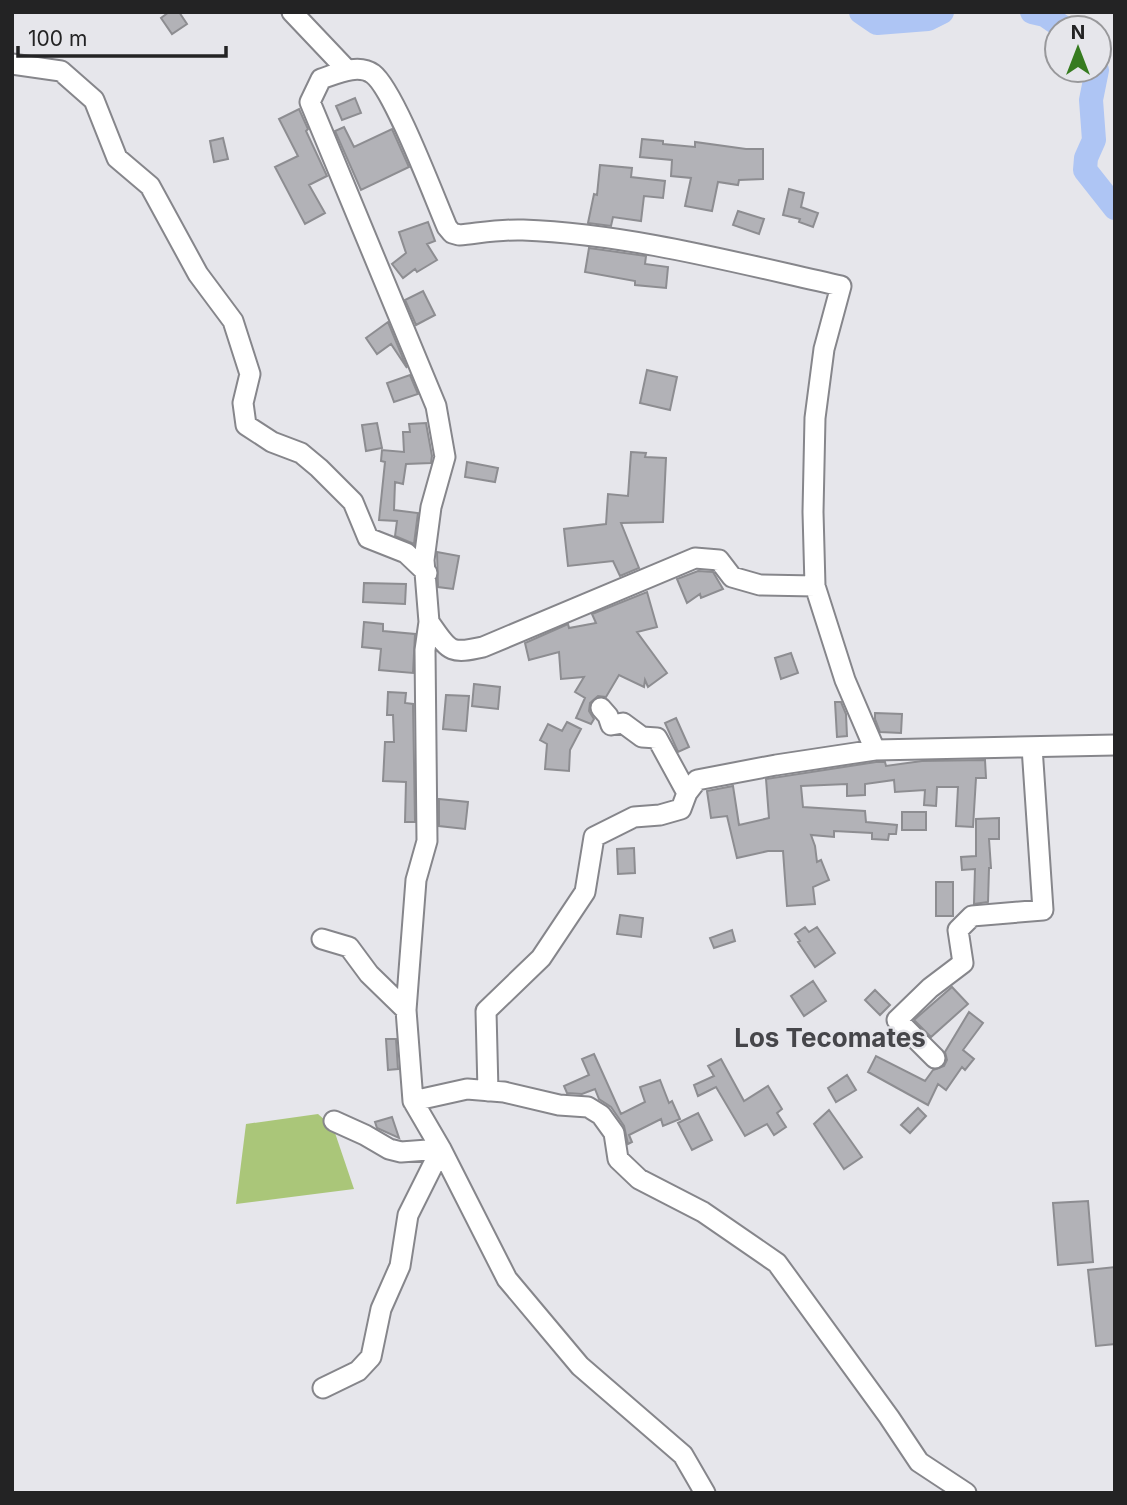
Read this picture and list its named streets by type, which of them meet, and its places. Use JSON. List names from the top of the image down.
{
  "districts": ["Los Tecomates"],
  "scale_bar": "100 m",
  "north": "top"
}
